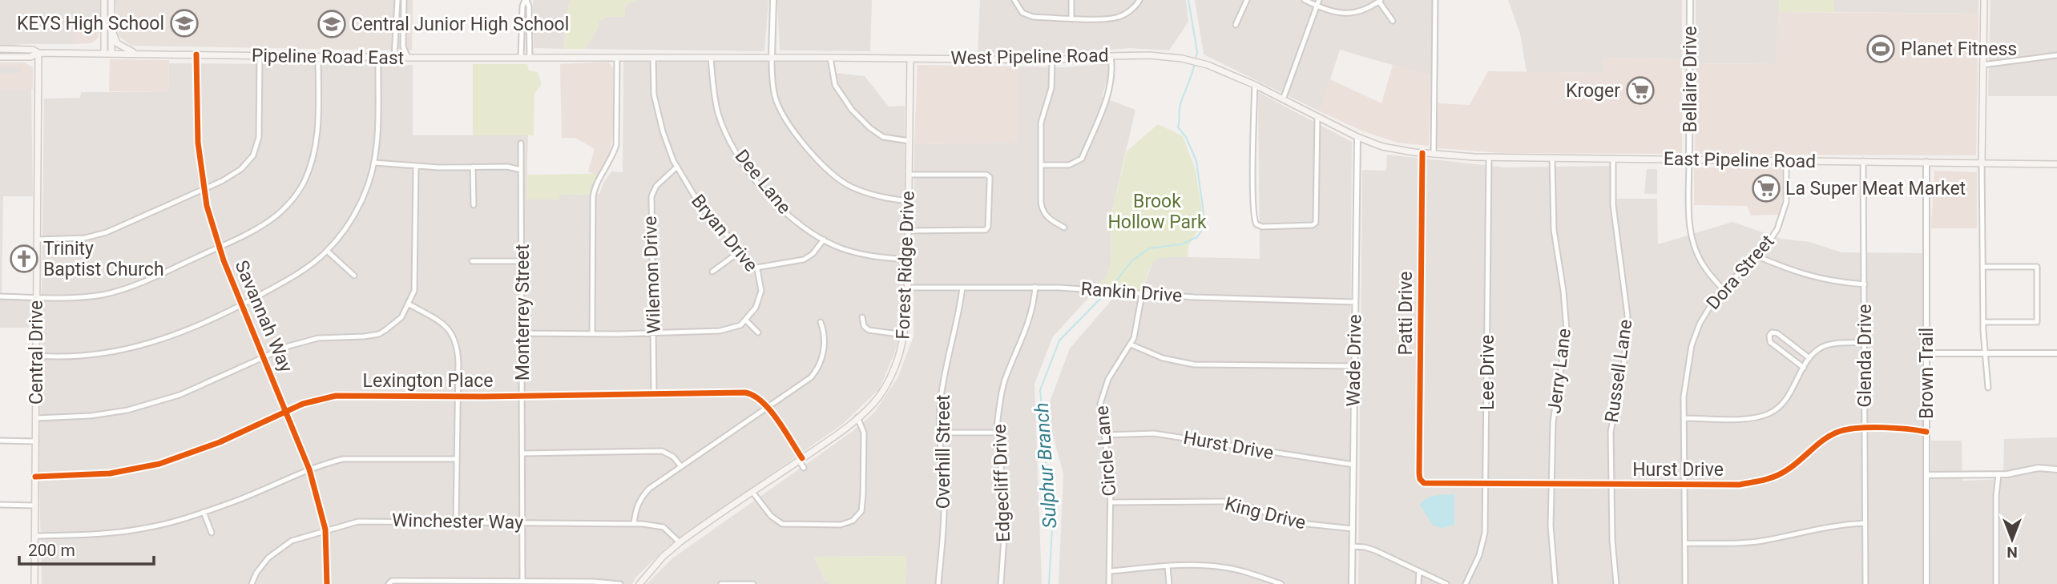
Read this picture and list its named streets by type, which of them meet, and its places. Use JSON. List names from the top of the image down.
{
  "streets": {
    "main road": [
      "Pipeline Road East",
      "West Pipeline Road",
      "East Pipeline Road",
      "Forest Ridge Drive",
      "Central Drive"
    ],
    "street": [
      "Bellaire Drive",
      "Dee Lane",
      "Bryan Drive",
      "Dora Street",
      "Wilemon Drive",
      "Rankin Drive",
      "Monterrey Street",
      "Patti Drive",
      "Savannah Way",
      "Glenda Drive",
      "Wade Drive",
      "Jerry Lane",
      "Russell Lane",
      "Lee Drive",
      "Brown Trail",
      "Lexington Place",
      "Hurst Drive",
      "Circle Lane",
      "Overhill Street",
      "Edgecliff Drive",
      "King Drive",
      "Winchester Way"
    ]
  },
  "crossings": [
    ["Pipeline Road East", "West Pipeline Road"],
    ["Pipeline Road East", "Savannah Way"],
    ["Pipeline Road East", "Central Drive"],
    ["West Pipeline Road", "East Pipeline Road"],
    ["West Pipeline Road", "Dee Lane"],
    ["West Pipeline Road", "Bryan Drive"],
    ["West Pipeline Road", "Forest Ridge Drive"],
    ["West Pipeline Road", "Patti Drive"],
    ["West Pipeline Road", "Wade Drive"],
    ["Bellaire Drive", "East Pipeline Road"],
    ["East Pipeline Road", "Dora Street"],
    ["East Pipeline Road", "Patti Drive"],
    ["East Pipeline Road", "Glenda Drive"],
    ["East Pipeline Road", "Jerry Lane"],
    ["East Pipeline Road", "Russell Lane"],
    ["East Pipeline Road", "Lee Drive"],
    ["East Pipeline Road", "Brown Trail"],
    ["Dee Lane", "Forest Ridge Drive"],
    ["Bryan Drive", "Wilemon Drive"],
    ["Forest Ridge Drive", "Rankin Drive"],
    ["Forest Ridge Drive", "Lexington Place"],
    ["Forest Ridge Drive", "Winchester Way"],
    ["Dora Street", "Hurst Drive"],
    ["Wilemon Drive", "Lexington Place"],
    ["Rankin Drive", "Wade Drive"],
    ["Rankin Drive", "Circle Lane"],
    ["Rankin Drive", "Overhill Street"],
    ["Rankin Drive", "Edgecliff Drive"],
    ["Monterrey Street", "Lexington Place"],
    ["Monterrey Street", "Winchester Way"],
    ["Patti Drive", "Hurst Drive"],
    ["Savannah Way", "Lexington Place"],
    ["Savannah Way", "Winchester Way"],
    ["Central Drive", "Lexington Place"],
    ["Glenda Drive", "Hurst Drive"],
    ["Wade Drive", "Hurst Drive"],
    ["Wade Drive", "King Drive"],
    ["Jerry Lane", "Hurst Drive"],
    ["Russell Lane", "Hurst Drive"],
    ["Lee Drive", "Hurst Drive"],
    ["Brown Trail", "Hurst Drive"],
    ["Hurst Drive", "Circle Lane"],
    ["Circle Lane", "King Drive"]
  ],
  "water": ["Sulphur Branch"],
  "parks": ["Brook Hollow Park"],
  "places": {
    "school or university": ["KEYS High School", "Central Junior High School"],
    "sports": ["Planet Fitness"],
    "supermarket": ["Kroger", "La Super Meat Market"],
    "church": ["Trinity Baptist Church"]
  },
  "scale_bar": "200 m",
  "north": "bottom"
}
